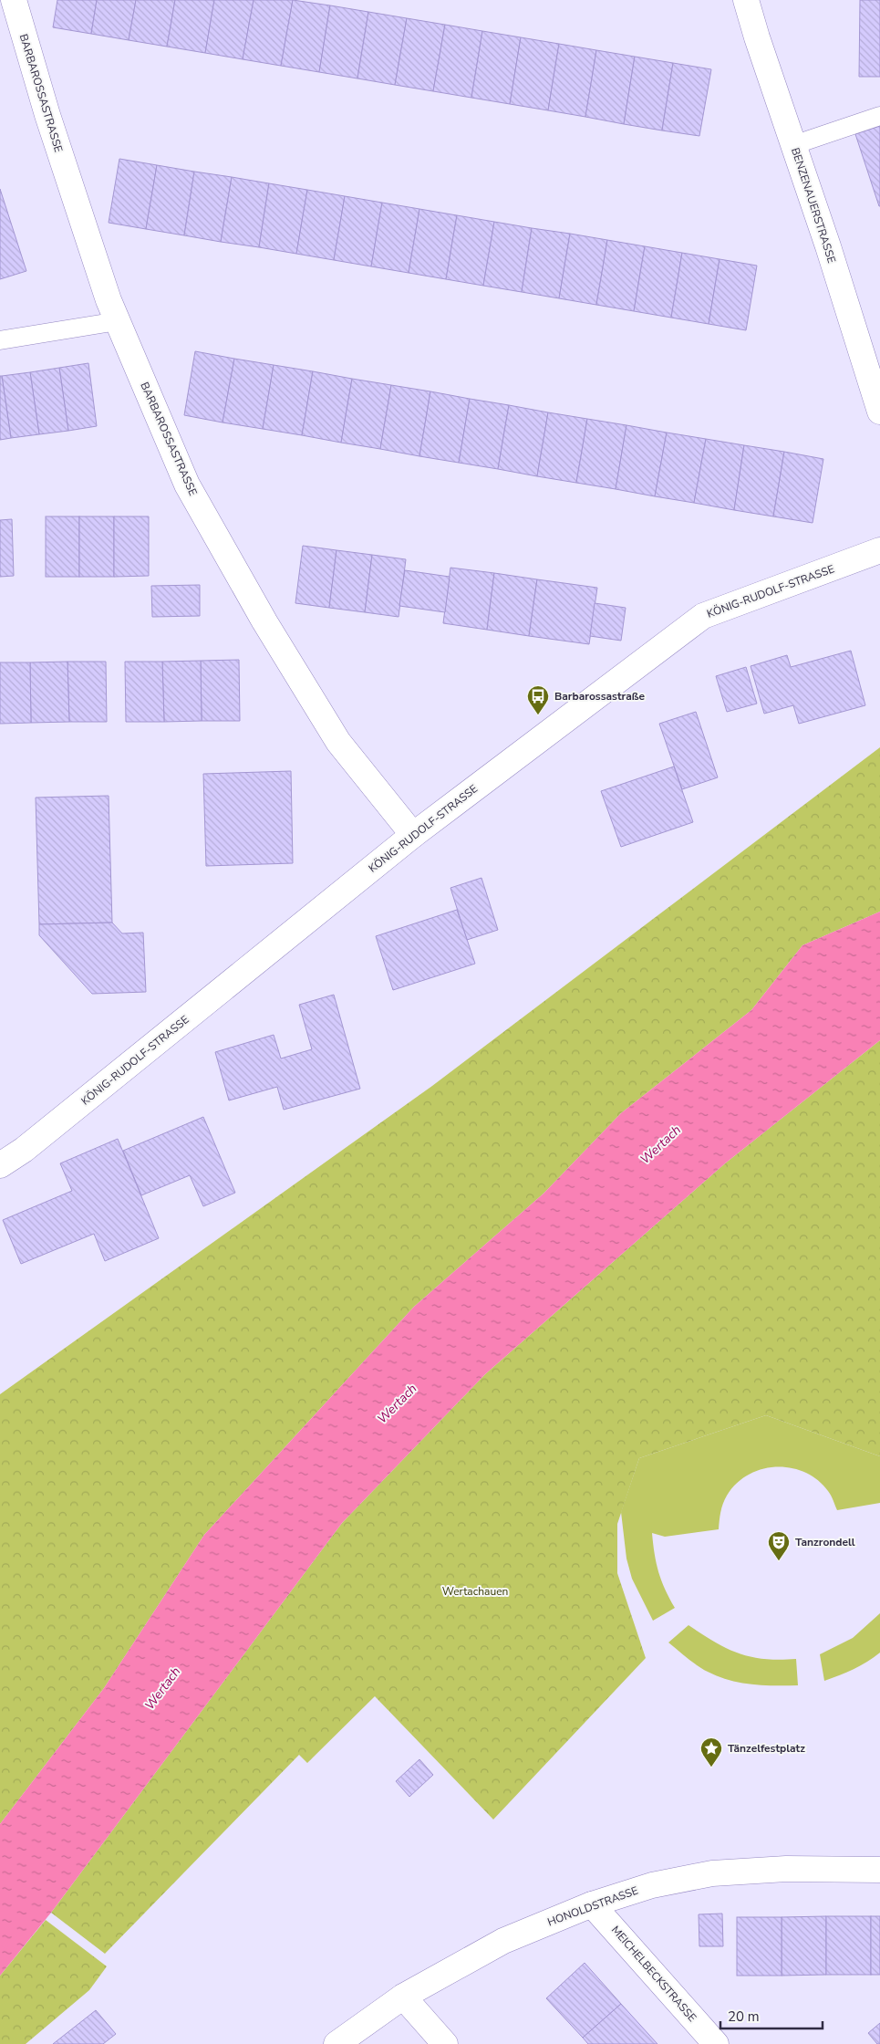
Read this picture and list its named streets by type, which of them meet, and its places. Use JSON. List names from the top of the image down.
{
  "streets": {
    "street": [
      "BARBAROSSASTRASSE",
      "BENZENAUERSTRASSE",
      "KÖNIG-RUDOLF-STRASSE",
      "HONOLDSTRASSE",
      "MEICHELBECKSTRASSE"
    ]
  },
  "crossings": [
    ["BARBAROSSASTRASSE", "KÖNIG-RUDOLF-STRASSE"],
    ["HONOLDSTRASSE", "MEICHELBECKSTRASSE"]
  ],
  "water": ["Wertach"],
  "parks": ["Wertachauen"],
  "places": {
    "bus stop": ["Barbarossastraße"],
    "theatre": ["Tanzrondell"],
    "place": ["Tänzelfestplatz"]
  },
  "scale_bar": "20 m"
}
